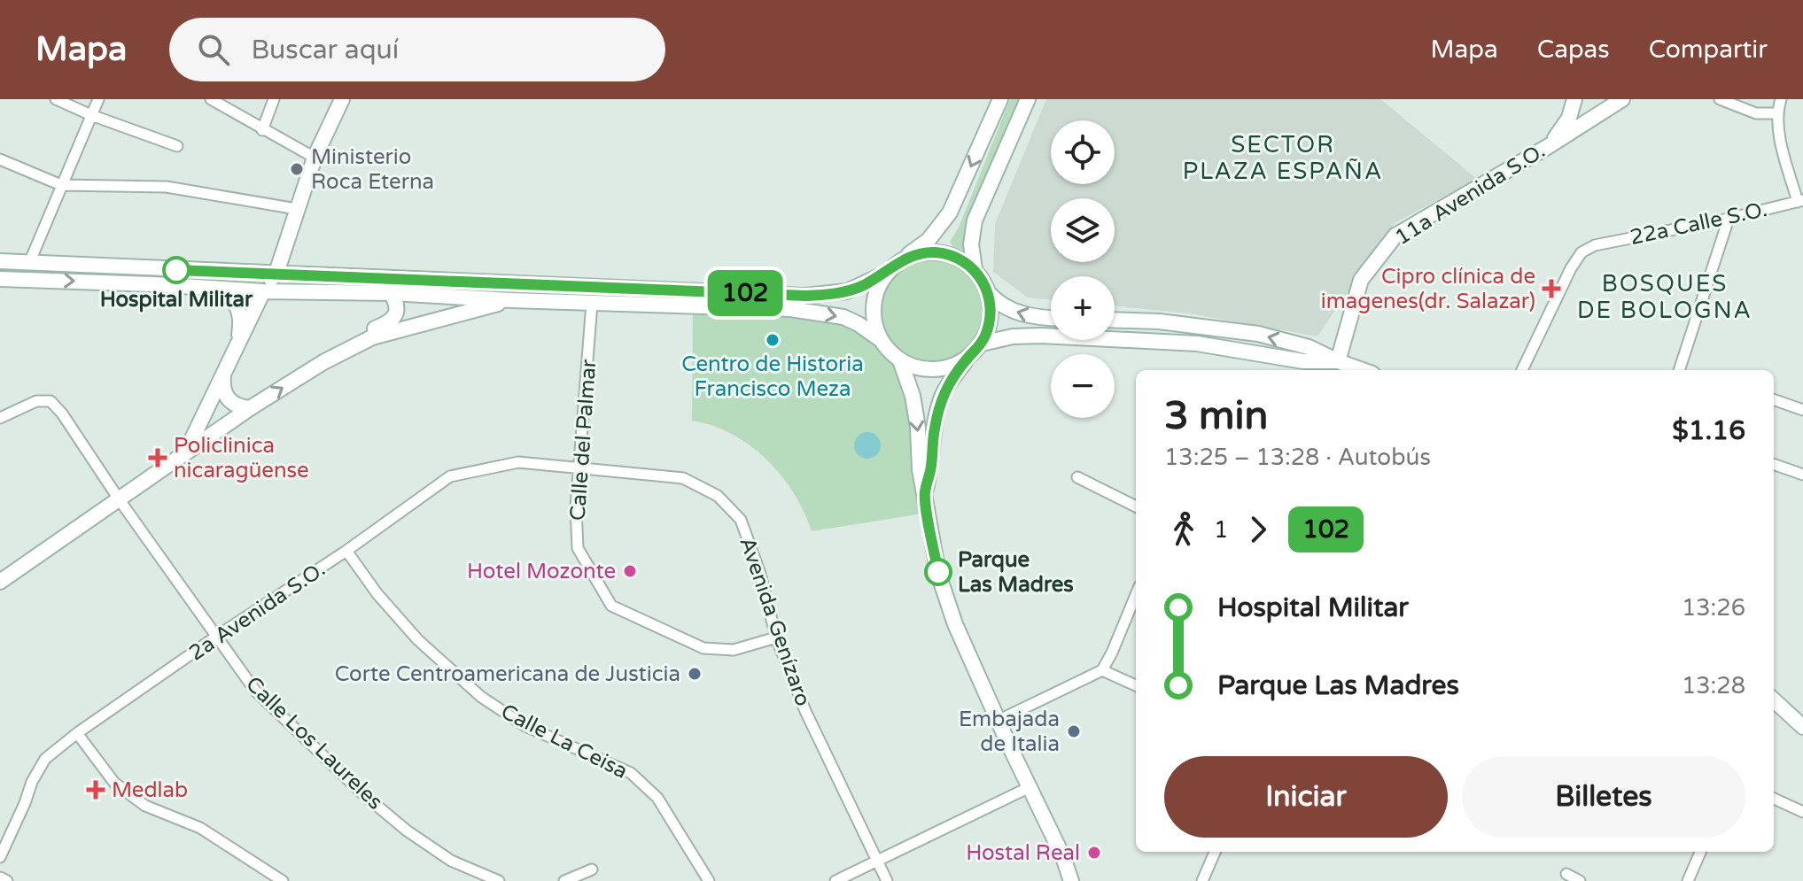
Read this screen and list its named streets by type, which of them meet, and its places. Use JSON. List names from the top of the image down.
{
  "streets": {
    "main road": ["11a Avenida S.O."],
    "street": [
      "22a Calle S.O.",
      "Calle del Palmar",
      "2a Avenida S.O.",
      "Avenida Genízaro",
      "Calle La Ceisa",
      "Calle Los Laureles"
    ]
  },
  "crossings": [
    ["Calle del Palmar", "2a Avenida S.O."],
    ["Calle del Palmar", "Avenida Genízaro"],
    ["2a Avenida S.O.", "Avenida Genízaro"],
    ["2a Avenida S.O.", "Calle La Ceisa"],
    ["2a Avenida S.O.", "Calle Los Laureles"]
  ],
  "districts": ["SECTOR PLAZA ESPAÑA", "BOSQUES DE BOLOGNA"],
  "places": {
    "other": [
      "Ministerio Roca Eterna",
      "Hospital Militar",
      "Centro de Historia Francisco Meza",
      "Hotel Mozonte",
      "Parque Las Madres",
      "Corte Centroamericana de Justicia",
      "Embajada de Italia",
      "Hostal Real"
    ],
    "health": ["Cipro clínica de imagenes(dr. Salazar)", "Policlinica nicaragüense", "Medlab"]
  },
  "lines": ["bus line 102"],
  "page": {
    "header": "Mapa",
    "search": "Buscar aquí",
    "nav": ["Mapa", "Capas", "Compartir"],
    "on_map": "102",
    "map_buttons": ["+", "−"],
    "heading": ["3 min", "13:25 – 13:28 · Autobús", "$1.16"],
    "legs": ["1", "102"],
    "list": [
      {
        "name": "Hospital Militar",
        "value": "13:26"
      },
      {
        "name": "Parque Las Madres",
        "value": "13:28"
      }
    ],
    "buttons": ["Iniciar", "Billetes"]
  }
}
